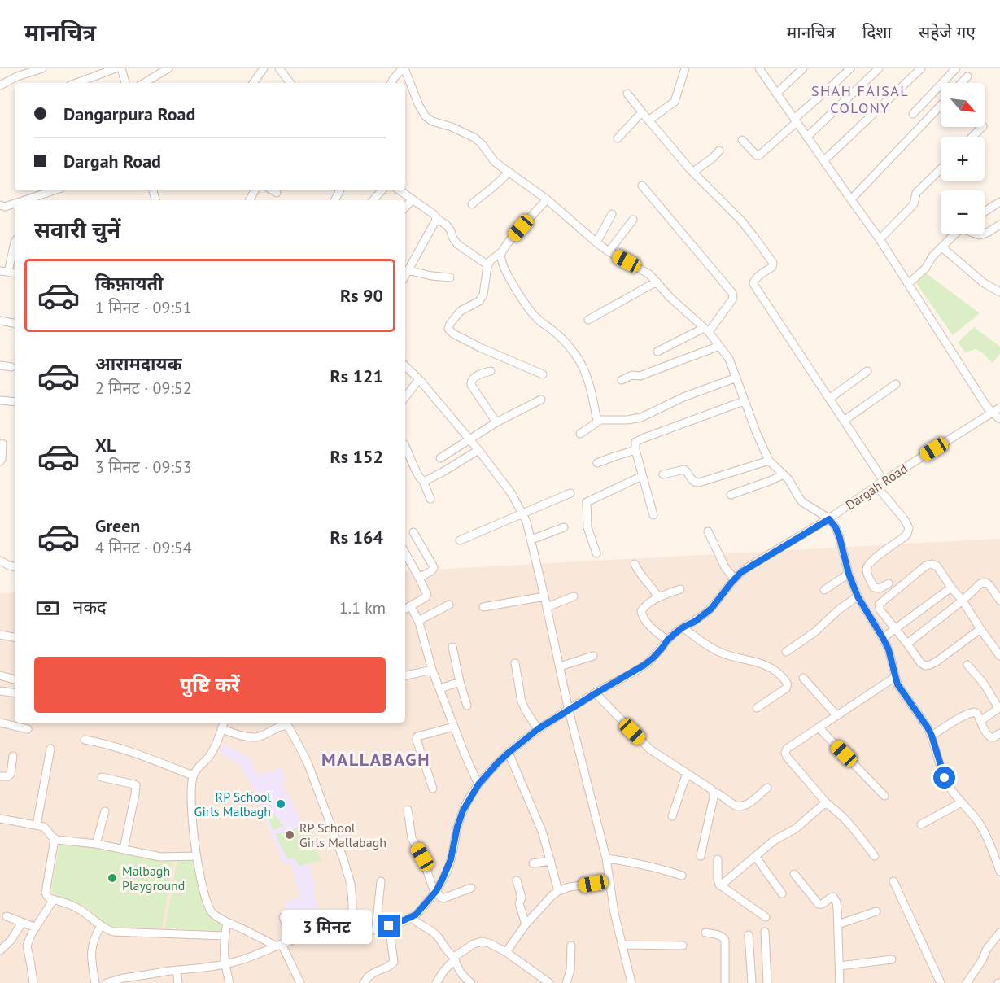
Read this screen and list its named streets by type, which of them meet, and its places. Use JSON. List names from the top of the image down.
{
  "streets": {
    "street": ["Dargah Road"]
  },
  "districts": ["SHAH FAISAL COLONY", "MALLABAGH"],
  "places": ["RP School Girls Malbagh", "RP School Girls Mallabagh", "Malbagh Playground"],
  "north": "bottom right",
  "page": {
    "header": "मानचित्र",
    "nav": ["मानचित्र", "दिशा", "सहेजे गए"],
    "map_buttons": ["+", "−"],
    "banner": ["Dangarpura Road", "Dargah Road"],
    "heading": "सवारी चुनें",
    "list": [
      {
        "name": "किफ़ायती",
        "note": "1 मिनट · 09:51",
        "value": "Rs 90"
      },
      {
        "name": "आरामदायक",
        "note": "2 मिनट · 09:52",
        "value": "Rs 121"
      },
      {
        "name": "XL",
        "note": "3 मिनट · 09:53",
        "value": "Rs 152"
      },
      {
        "name": "Green",
        "note": "4 मिनट · 09:54",
        "value": "Rs 164"
      }
    ],
    "pay": ["नकद", "1.1 km"],
    "buttons": "पुष्टि करें",
    "bubble": "3 मिनट"
  }
}
